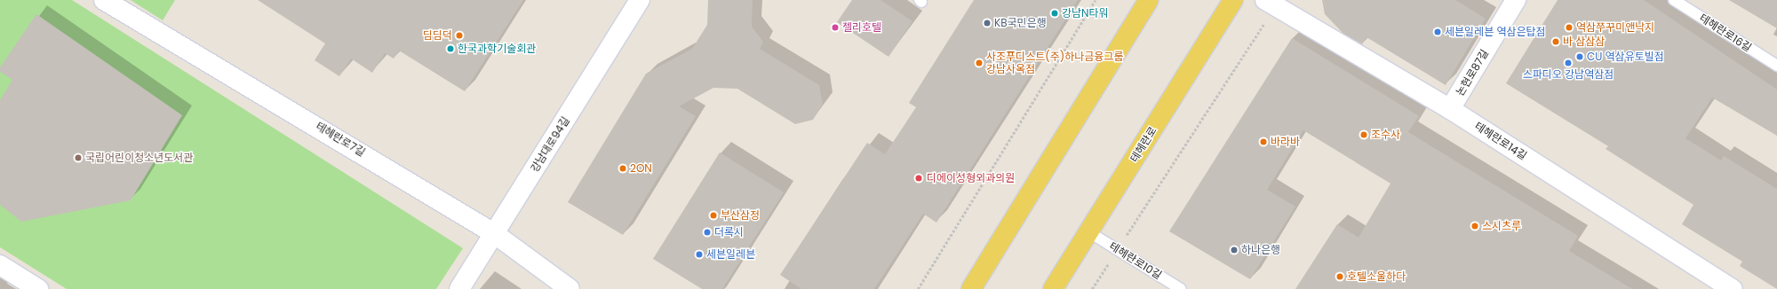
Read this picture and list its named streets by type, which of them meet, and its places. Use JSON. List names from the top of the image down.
{
  "streets": {
    "main road": ["테헤란로"],
    "street": [
      "논현로87길",
      "테헤란로7길",
      "테헤란로14길",
      "강남대로94길"
    ],
    "lane": ["테헤란로16길", "테헤란로10길"]
  },
  "crossings": [
    ["논현로87길", "테헤란로14길"],
    ["테헤란로7길", "강남대로94길"],
    ["테헤란로", "테헤란로10길"]
  ],
  "places": [
    "강남N타워",
    "KB국민은행",
    "젤리호텔",
    "역삼쭈꾸미앤낙지",
    "세븐일레븐 역삼은탑점",
    "딤딤덕",
    "바 삼삼삼",
    "한국과학기술회관",
    "CU 역삼유토빌점",
    "사조푸디스트(주)하나금융그룹 강남사옥점",
    "스파디오 강남역삼점",
    "조수사",
    "바라바",
    "국립어린이청소년도서관",
    "2ON",
    "디에이성형외과의원",
    "부산삼정",
    "스시츠루",
    "더록시",
    "하나은행",
    "세븐일레븐",
    "호텔소울하다"
  ]
}
